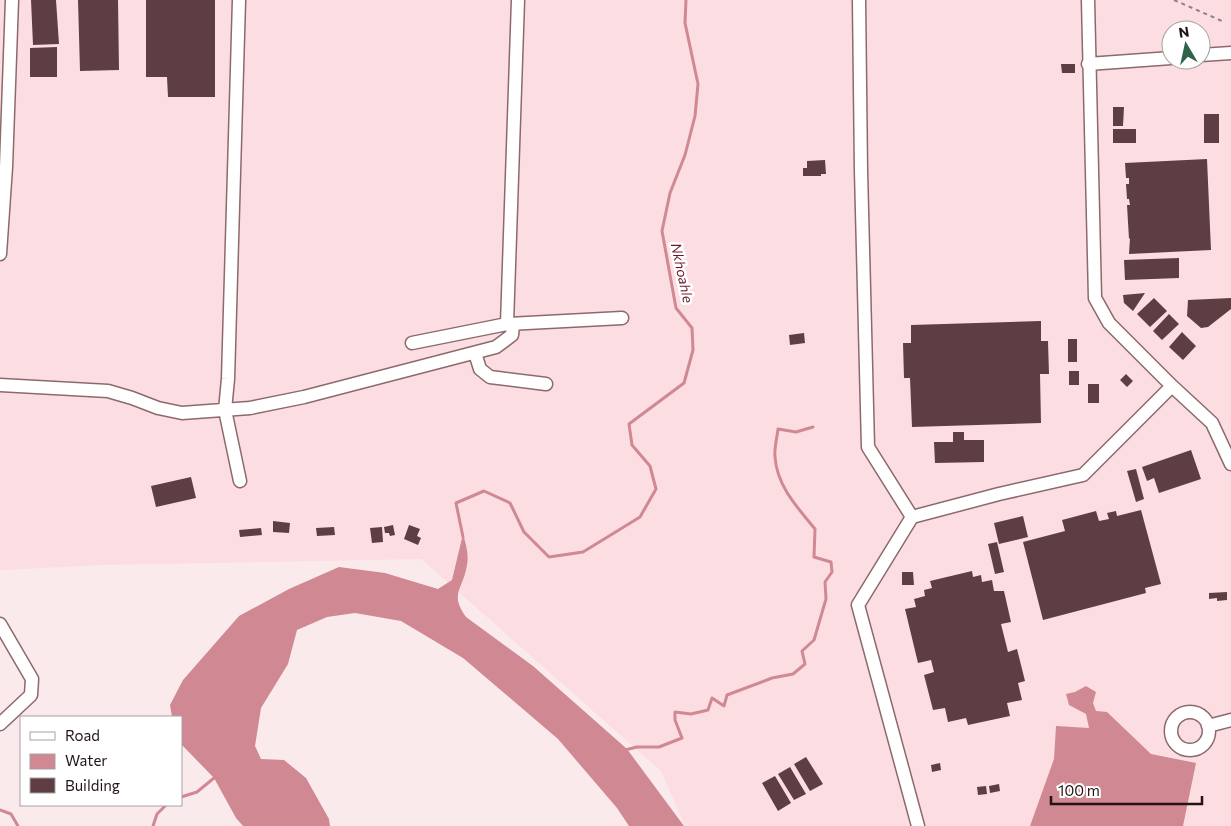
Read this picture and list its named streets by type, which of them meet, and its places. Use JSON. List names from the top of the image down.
{
  "water": ["Nkhoahle"],
  "legend": ["Road", "Water", "Building"],
  "scale_bar": "100 m",
  "north": "top"
}
